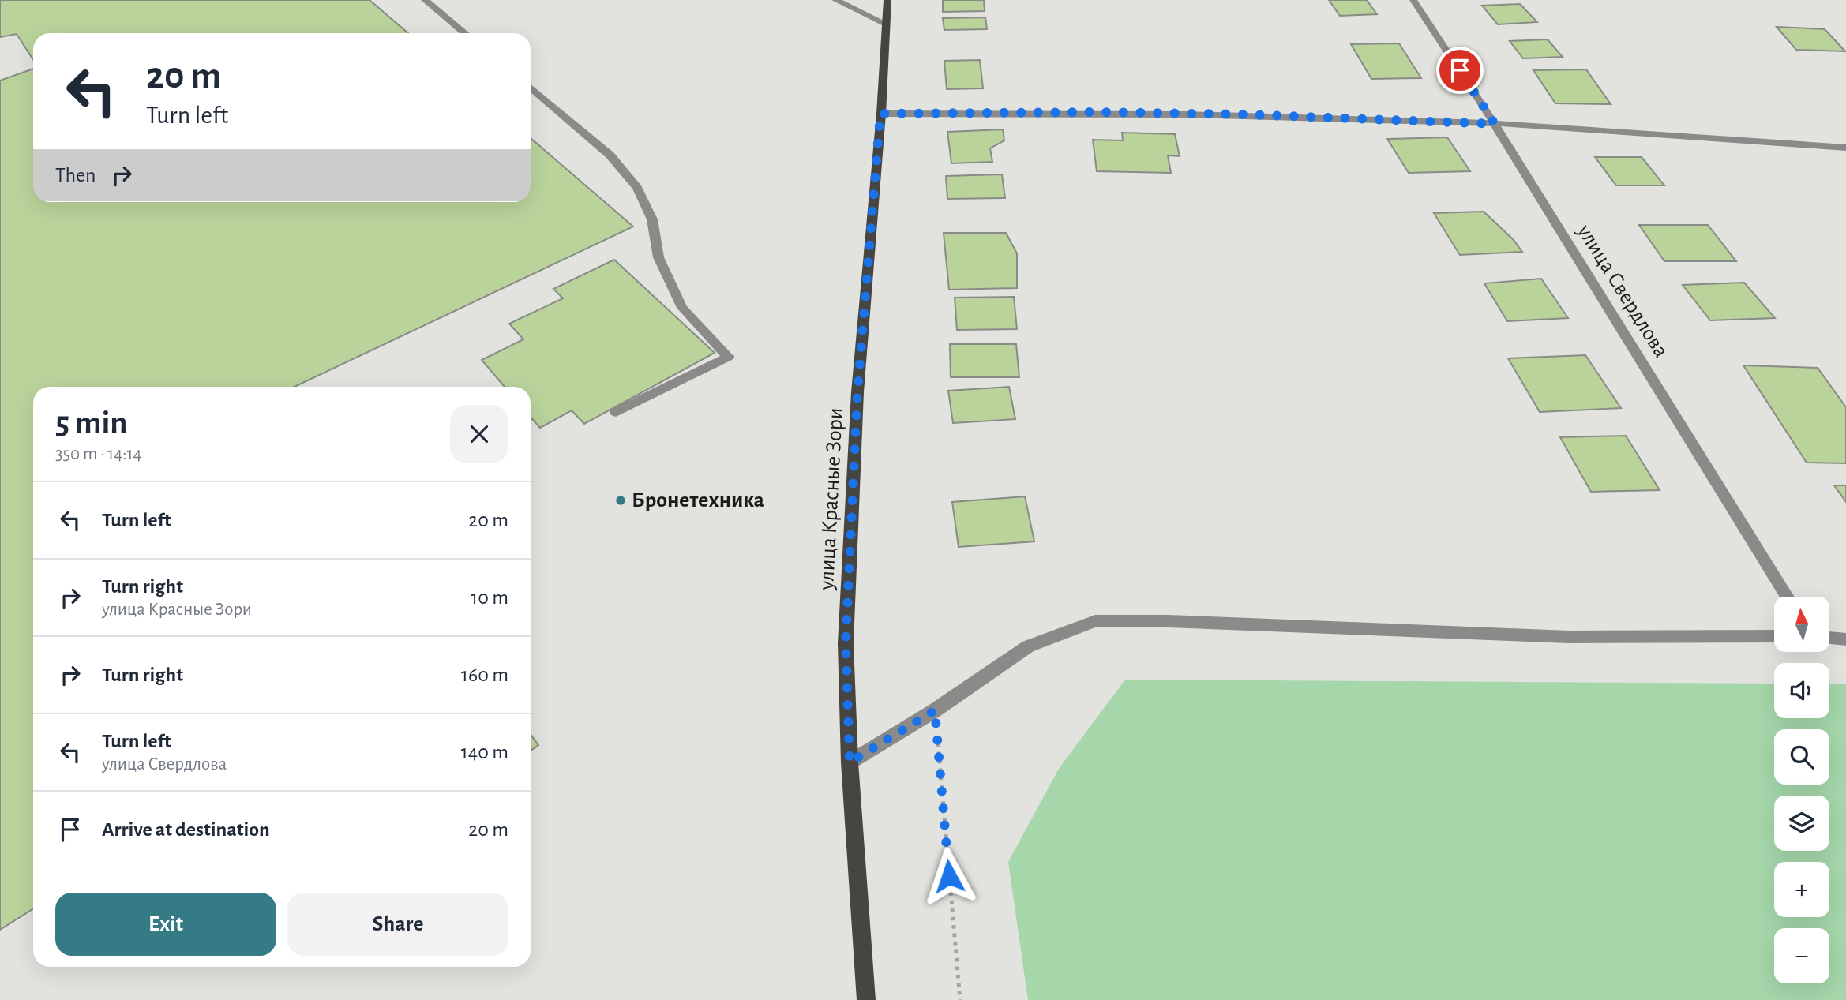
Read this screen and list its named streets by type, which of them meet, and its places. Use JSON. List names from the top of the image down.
{
  "streets": {
    "main road": ["улица Красные Зори"],
    "street": ["улица Свердлова"]
  },
  "places": ["Бронетехника"],
  "north": "top",
  "page": {
    "turn": ["20 m", "Turn left"],
    "then": "Then",
    "heading": ["5 min", "350 m · 14:14"],
    "list": [
      {
        "name": "Turn left",
        "value": "20 m"
      },
      {
        "name": "Turn right",
        "note": "улица Красные Зори",
        "value": "10 m"
      },
      {
        "name": "Turn right",
        "value": "160 m"
      },
      {
        "name": "Turn left",
        "note": "улица Свердлова",
        "value": "140 m"
      },
      {
        "name": "Arrive at destination",
        "value": "20 m"
      }
    ],
    "map_buttons": ["+", "−"],
    "buttons": ["Exit", "Share"]
  }
}
